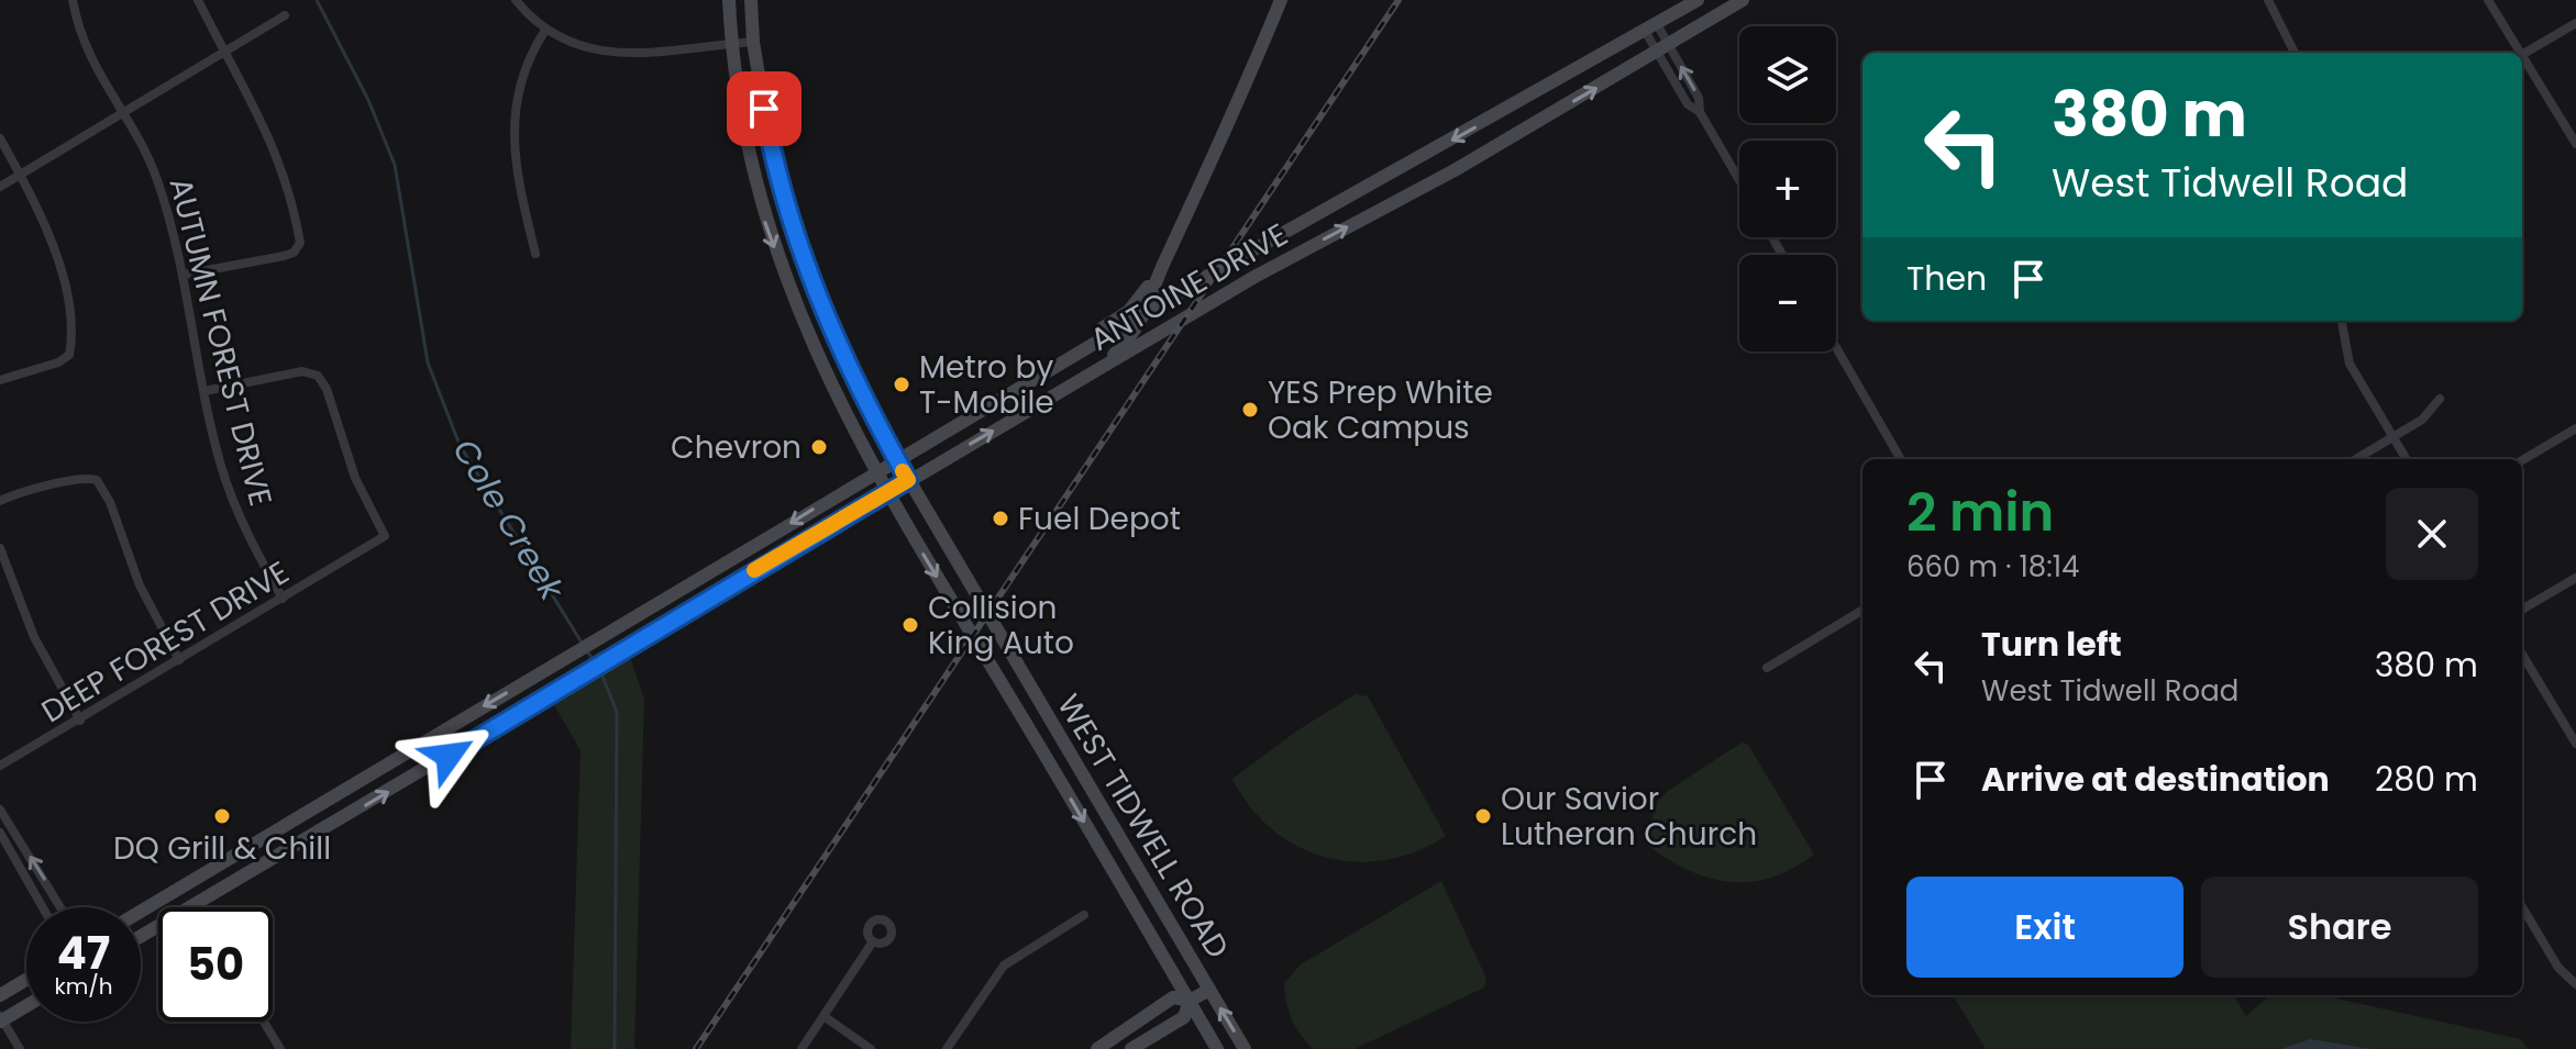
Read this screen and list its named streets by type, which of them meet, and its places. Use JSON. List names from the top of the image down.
{
  "streets": {
    "main road": ["ANTOINE DRIVE", "WEST TIDWELL ROAD"],
    "street": ["AUTUMN FOREST DRIVE", "DEEP FOREST DRIVE"]
  },
  "crossings": [
    ["ANTOINE DRIVE", "WEST TIDWELL ROAD"],
    ["AUTUMN FOREST DRIVE", "DEEP FOREST DRIVE"]
  ],
  "water": ["Cole Creek"],
  "places": [
    "Metro by T-Mobile",
    "YES Prep White Oak Campus",
    "Chevron",
    "Fuel Depot",
    "Collision King Auto",
    "DQ Grill & Chill",
    "Our Savior Lutheran Church"
  ],
  "page": {
    "map_buttons": ["+", "−"],
    "turn": ["380 m", "West Tidwell Road"],
    "then": "Then",
    "heading": ["2 min", "660 m · 18:14"],
    "list": [
      {
        "name": "Turn left",
        "note": "West Tidwell Road",
        "value": "380 m"
      },
      {
        "name": "Arrive at destination",
        "value": "280 m"
      }
    ],
    "buttons": ["Exit", "Share"],
    "speed": "47 km/h",
    "limit": "50"
  }
}
